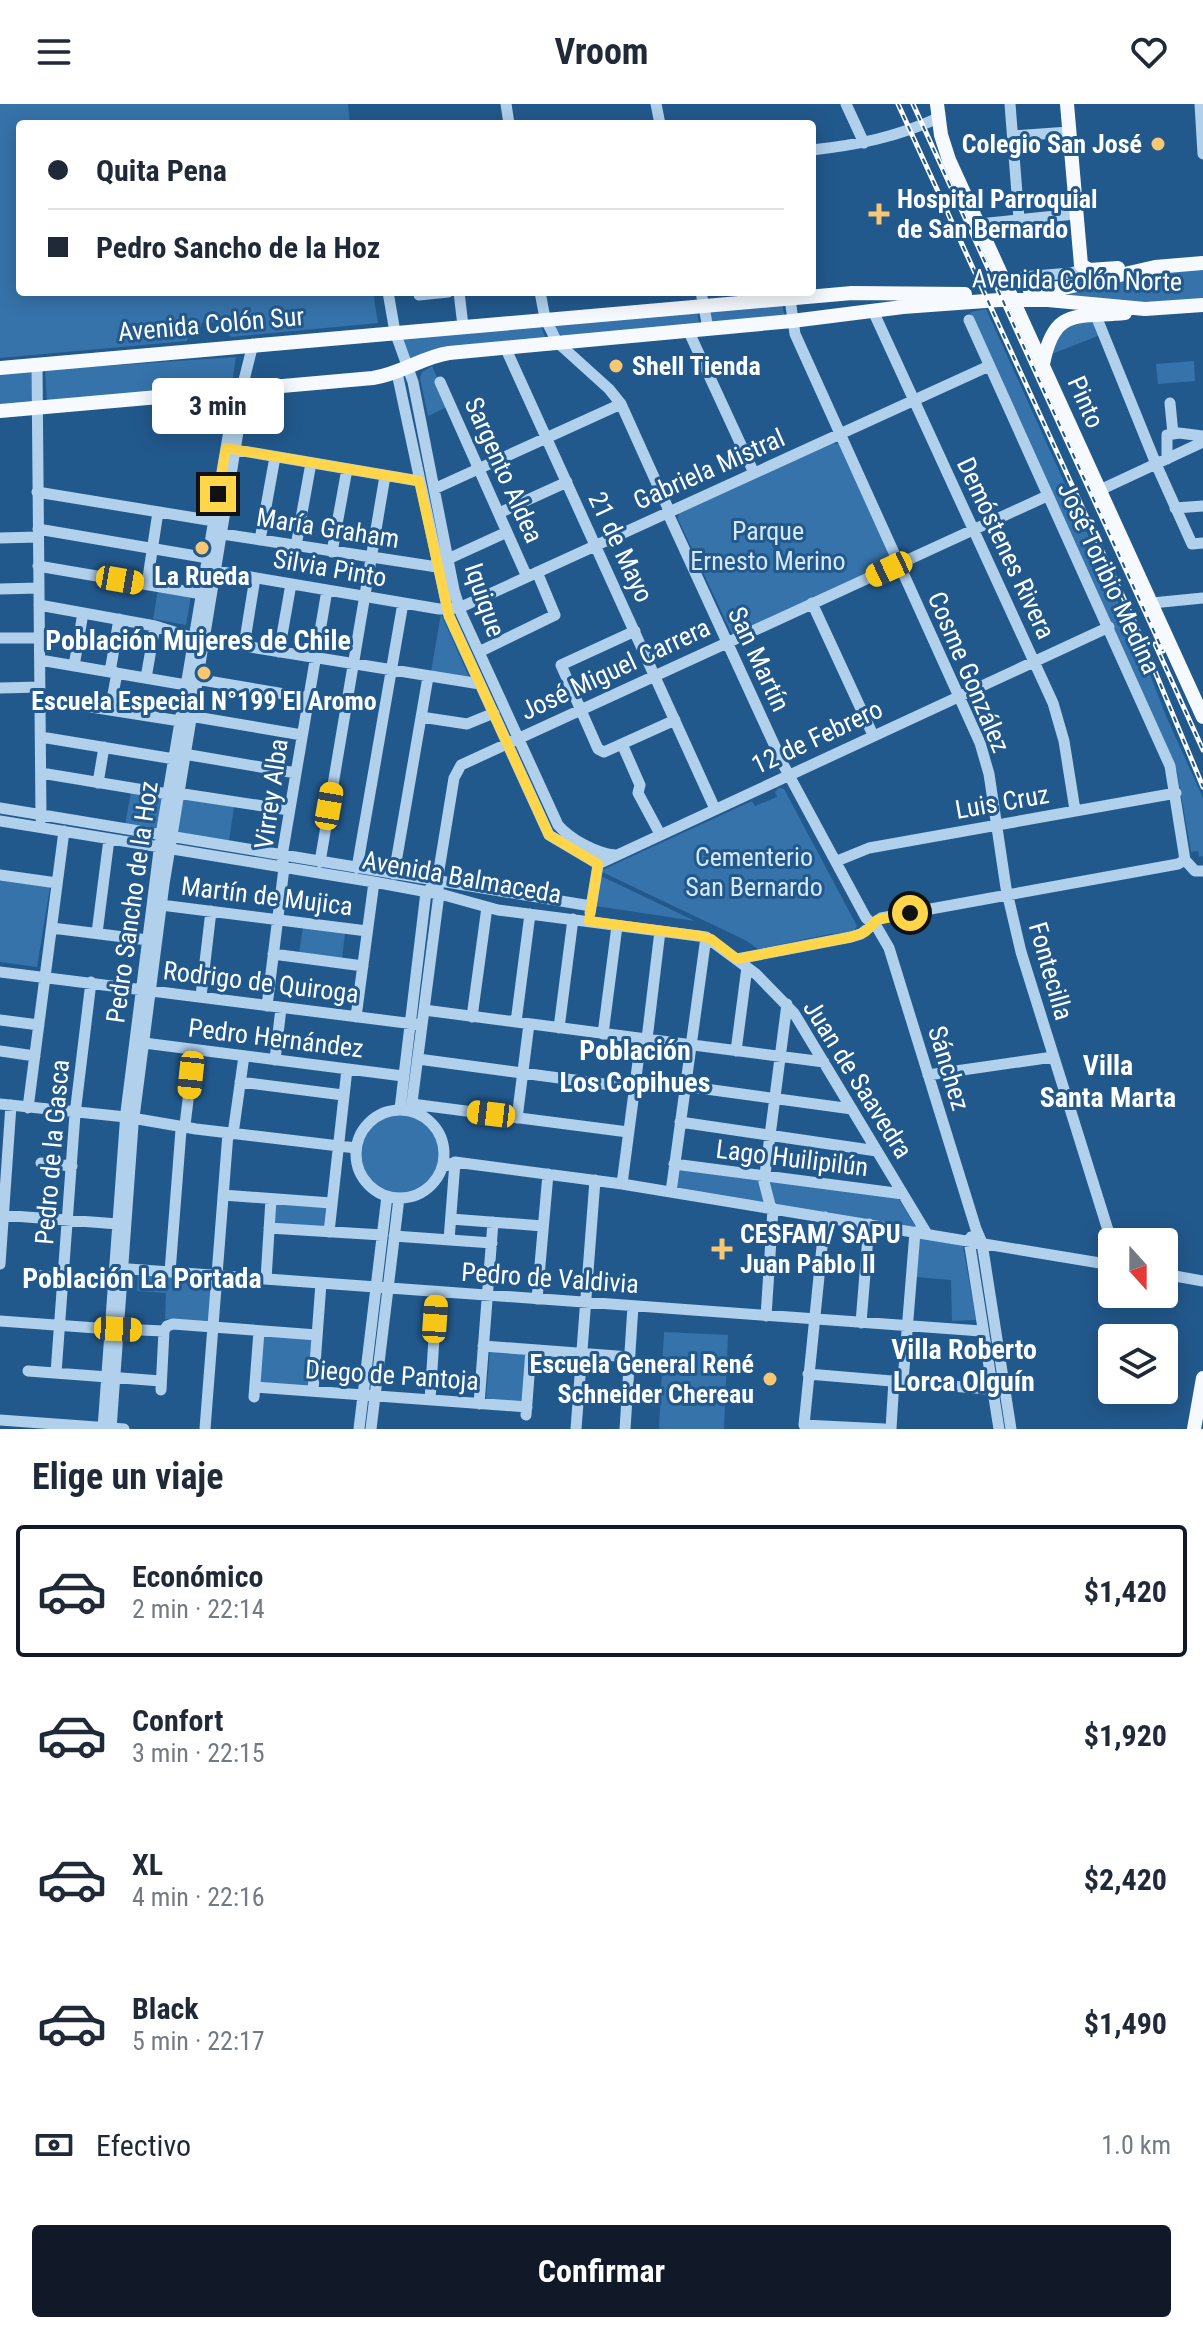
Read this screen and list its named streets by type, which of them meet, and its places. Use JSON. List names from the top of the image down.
{
  "streets": {
    "main road": ["Avenida Colón Norte", "Avenida Colón Sur", "Pinto"],
    "street": [
      "Gabriela Mistral",
      "Sargento Aldea",
      "María Graham",
      "21 de Mayo",
      "Demóstenes Rivera",
      "Silvia Pinto",
      "José Toribio Medina",
      "Iquique",
      "San Martín",
      "José Miguel Carrera",
      "Cosme González",
      "12 de Febrero",
      "Virrey Alba",
      "Luis Cruz",
      "Avenida Balmaceda",
      "Martín de Mujica",
      "Pedro Sancho de la Hoz",
      "Fontecilla",
      "Rodrigo de Quiroga",
      "Pedro Hernández",
      "Sánchez",
      "Juan de Saavedra",
      "Pedro de la Gasca",
      "Lago Huilipilún",
      "Pedro de Valdivia",
      "Diego de Pantoja"
    ]
  },
  "crossings": [
    ["Avenida Colón Norte", "21 de Mayo"],
    ["Avenida Colón Norte", "Demóstenes Rivera"],
    ["Avenida Colón Norte", "Iquique"],
    ["Avenida Colón Norte", "San Martín"],
    ["Avenida Colón Norte", "Cosme González"],
    ["Avenida Colón Norte", "Pedro Sancho de la Hoz"],
    ["Avenida Colón Sur", "Iquique"],
    ["Avenida Colón Sur", "San Martín"],
    ["Avenida Colón Sur", "Cosme González"],
    ["Avenida Colón Sur", "Pedro Sancho de la Hoz"],
    ["Gabriela Mistral", "Sargento Aldea"],
    ["Gabriela Mistral", "21 de Mayo"],
    ["Gabriela Mistral", "Demóstenes Rivera"],
    ["Gabriela Mistral", "Silvia Pinto"],
    ["Gabriela Mistral", "José Toribio Medina"],
    ["Gabriela Mistral", "Iquique"],
    ["Gabriela Mistral", "San Martín"],
    ["Gabriela Mistral", "Cosme González"],
    ["Sargento Aldea", "Iquique"],
    ["María Graham", "Pedro Sancho de la Hoz"],
    ["21 de Mayo", "José Miguel Carrera"],
    ["21 de Mayo", "12 de Febrero"],
    ["Demóstenes Rivera", "José Miguel Carrera"],
    ["Demóstenes Rivera", "12 de Febrero"],
    ["Demóstenes Rivera", "Luis Cruz"],
    ["Silvia Pinto", "Iquique"],
    ["Silvia Pinto", "Virrey Alba"],
    ["Silvia Pinto", "Pedro Sancho de la Hoz"],
    ["José Toribio Medina", "José Miguel Carrera"],
    ["José Toribio Medina", "12 de Febrero"],
    ["José Toribio Medina", "Luis Cruz"],
    ["Iquique", "José Miguel Carrera"],
    ["Iquique", "12 de Febrero"],
    ["San Martín", "José Miguel Carrera"],
    ["San Martín", "12 de Febrero"],
    ["San Martín", "Luis Cruz"],
    ["San Martín", "Sánchez"],
    ["José Miguel Carrera", "Cosme González"],
    ["José Miguel Carrera", "Avenida Balmaceda"],
    ["Cosme González", "12 de Febrero"],
    ["Cosme González", "Luis Cruz"],
    ["Cosme González", "Fontecilla"],
    ["Virrey Alba", "Avenida Balmaceda"],
    ["Virrey Alba", "Martín de Mujica"],
    ["Virrey Alba", "Rodrigo de Quiroga"],
    ["Avenida Balmaceda", "Pedro Sancho de la Hoz"],
    ["Avenida Balmaceda", "Juan de Saavedra"],
    ["Martín de Mujica", "Pedro Sancho de la Hoz"],
    ["Pedro Sancho de la Hoz", "Rodrigo de Quiroga"],
    ["Pedro Sancho de la Hoz", "Pedro Hernández"],
    ["Pedro Sancho de la Hoz", "Pedro de Valdivia"],
    ["Rodrigo de Quiroga", "Pedro de la Gasca"],
    ["Sánchez", "Pedro de Valdivia"],
    ["Juan de Saavedra", "Lago Huilipilún"]
  ],
  "districts": [
    "Población Mujeres de Chile",
    "Población Los Copihues",
    "Villa Santa Marta",
    "Población La Portada",
    "Villa Roberto Lorca Olguín"
  ],
  "parks": ["Parque Ernesto Merino", "Cementerio San Bernardo"],
  "places": {
    "other": [
      "Colegio San José",
      "Shell Tienda",
      "La Rueda",
      "Escuela Especial N°199 El Aromo",
      "Escuela General René Schneider Chereau"
    ],
    "health": ["Hospital Parroquial de San Bernardo", "CESFAM/ SAPU Juan Pablo II"]
  },
  "north": "bottom",
  "page": {
    "header": "Vroom",
    "banner": ["Quita Pena", "Pedro Sancho de la Hoz"],
    "bubble": "3 min",
    "heading": "Elige un viaje",
    "list": [
      {
        "name": "Económico",
        "note": "2 min · 22:14",
        "value": "$1,420"
      },
      {
        "name": "Confort",
        "note": "3 min · 22:15",
        "value": "$1,920"
      },
      {
        "name": "XL",
        "note": "4 min · 22:16",
        "value": "$2,420"
      },
      {
        "name": "Black",
        "note": "5 min · 22:17",
        "value": "$1,490"
      }
    ],
    "pay": ["Efectivo", "1.0 km"],
    "buttons": "Confirmar"
  }
}
